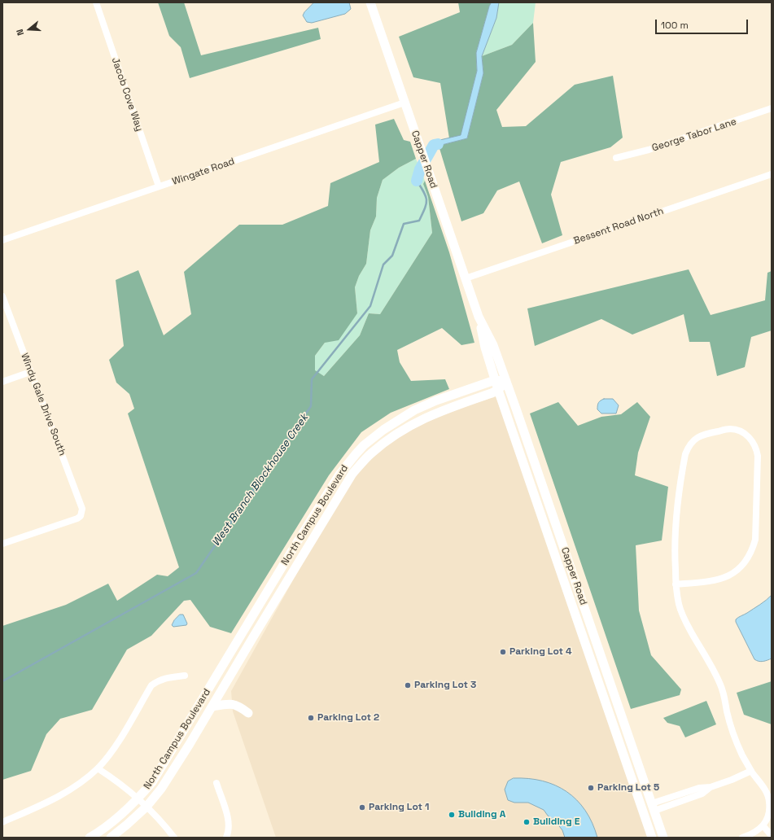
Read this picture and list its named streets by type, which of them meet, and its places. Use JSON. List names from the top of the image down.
{
  "streets": {
    "street": [
      "Jacob Cove Way",
      "George Tabor Lane",
      "Capper Road",
      "Wingate Road",
      "Bessent Road North",
      "Windy Gale Drive South",
      "North Campus Boulevard"
    ]
  },
  "crossings": [
    ["Jacob Cove Way", "Wingate Road"],
    ["Capper Road", "Wingate Road"],
    ["Capper Road", "Bessent Road North"],
    ["Capper Road", "North Campus Boulevard"]
  ],
  "water": ["West Branch Blockhouse Creek"],
  "places": [
    "Parking Lot 4",
    "Parking Lot 3",
    "Parking Lot 2",
    "Parking Lot 5",
    "Parking Lot 1",
    "Building A",
    "Building E"
  ],
  "scale_bar": "100 m",
  "north": "left"
}
